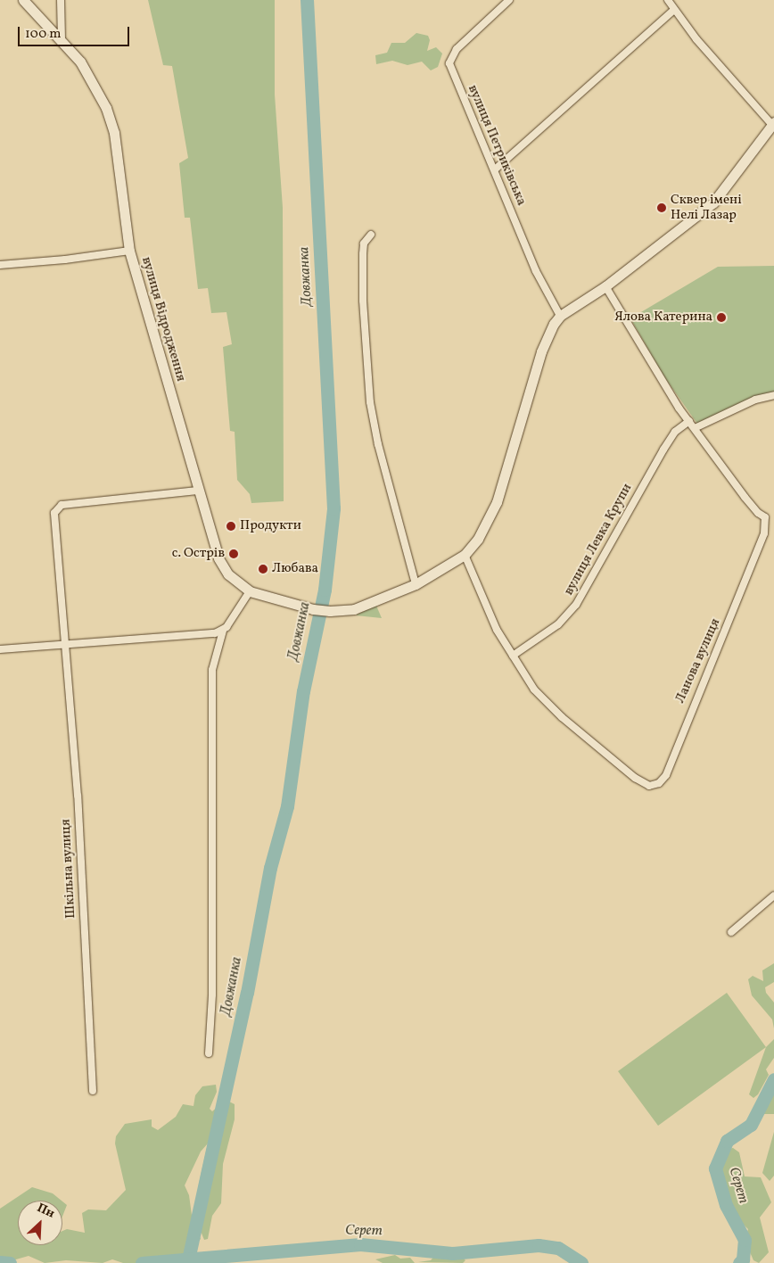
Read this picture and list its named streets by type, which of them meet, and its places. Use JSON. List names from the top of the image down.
{
  "streets": {
    "street": [
      "вулиця Петриківська",
      "вулиця Відродження",
      "вулиця Левка Крупи",
      "Ланова вулиця",
      "Шкільна вулиця"
    ]
  },
  "crossings": [
    ["вулиця Петриківська", "вулиця Відродження"],
    ["вулиця Відродження", "Ланова вулиця"],
    ["вулиця Відродження", "Шкільна вулиця"],
    ["вулиця Левка Крупи", "Ланова вулиця"]
  ],
  "water": ["Довжанка", "Серет"],
  "places": [
    "Сквер імені Нелі Лазар",
    "Ялова Катерина",
    "Продукти",
    "с. Острів",
    "Любава"
  ],
  "scale_bar": "100 m",
  "north": "top right"
}
